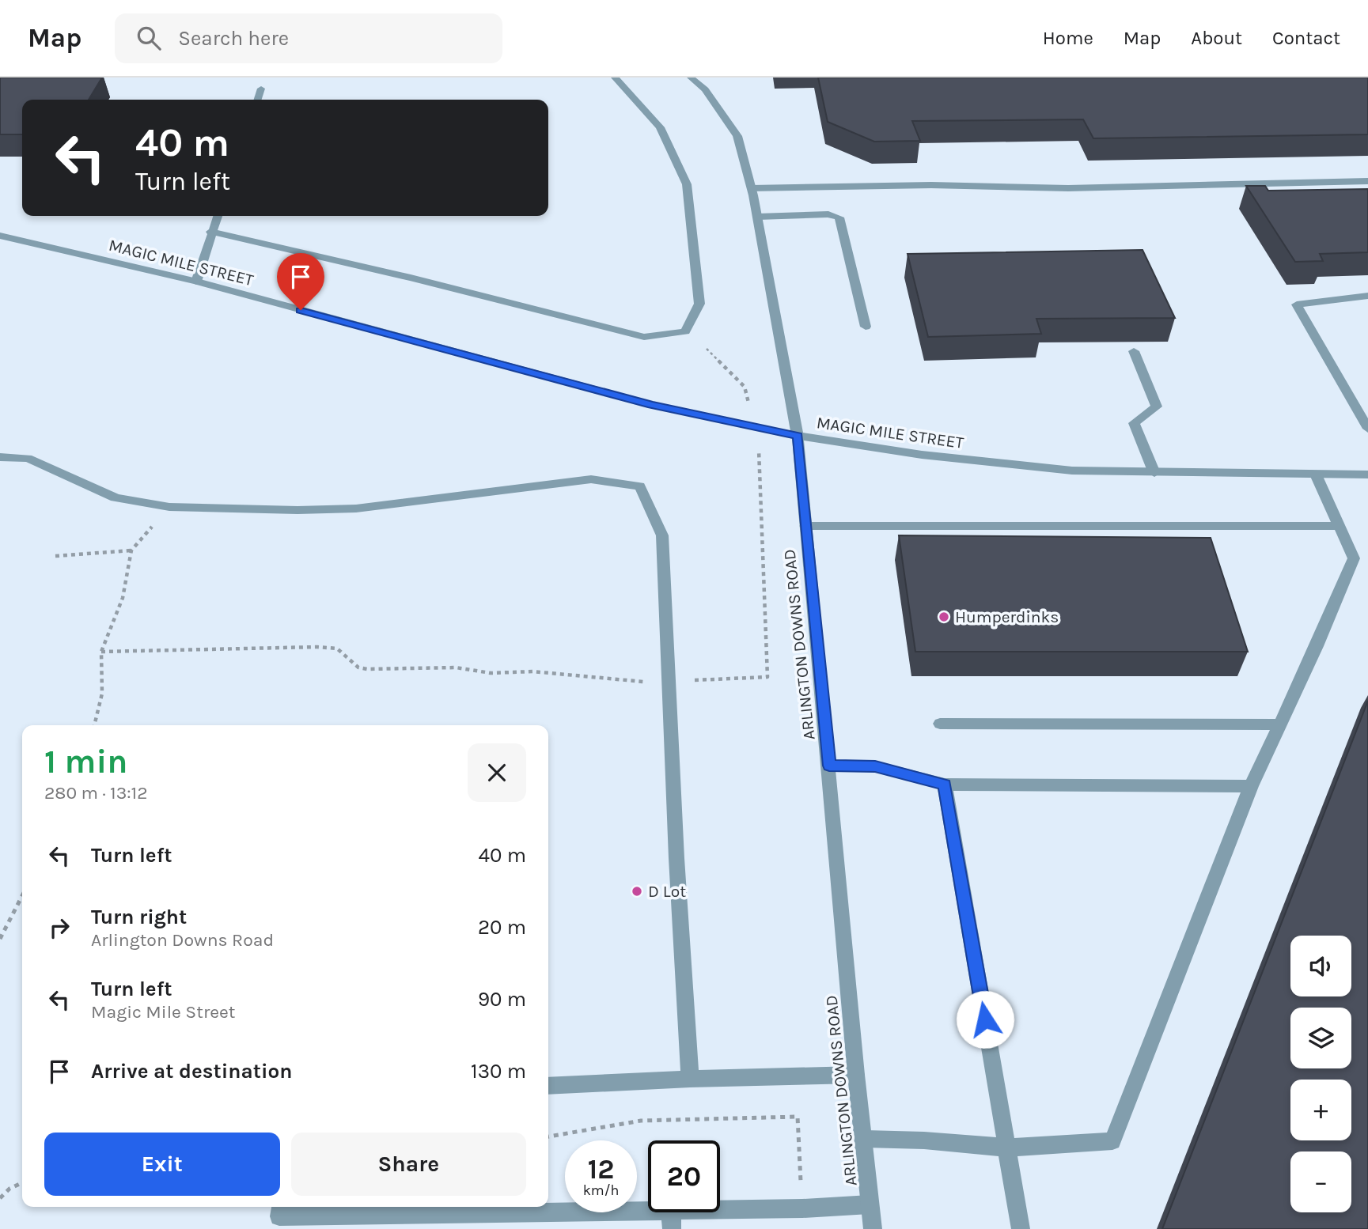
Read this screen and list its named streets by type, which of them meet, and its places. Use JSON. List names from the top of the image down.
{
  "streets": {
    "street": ["MAGIC MILE STREET", "ARLINGTON DOWNS ROAD"]
  },
  "crossings": [
    ["MAGIC MILE STREET", "ARLINGTON DOWNS ROAD"]
  ],
  "places": ["Humperdinks", "D Lot"],
  "page": {
    "header": "Map",
    "search": "Search here",
    "nav": [
      "Home",
      "Map",
      "About",
      "Contact"
    ],
    "turn": ["40 m", "Turn left"],
    "heading": ["1 min", "280 m · 13:12"],
    "list": [
      {
        "name": "Turn left",
        "value": "40 m"
      },
      {
        "name": "Turn right",
        "note": "Arlington Downs Road",
        "value": "20 m"
      },
      {
        "name": "Turn left",
        "note": "Magic Mile Street",
        "value": "90 m"
      },
      {
        "name": "Arrive at destination",
        "value": "130 m"
      }
    ],
    "map_buttons": ["+", "−"],
    "buttons": ["Exit", "Share"],
    "speed": "12 km/h",
    "limit": "20"
  }
}
